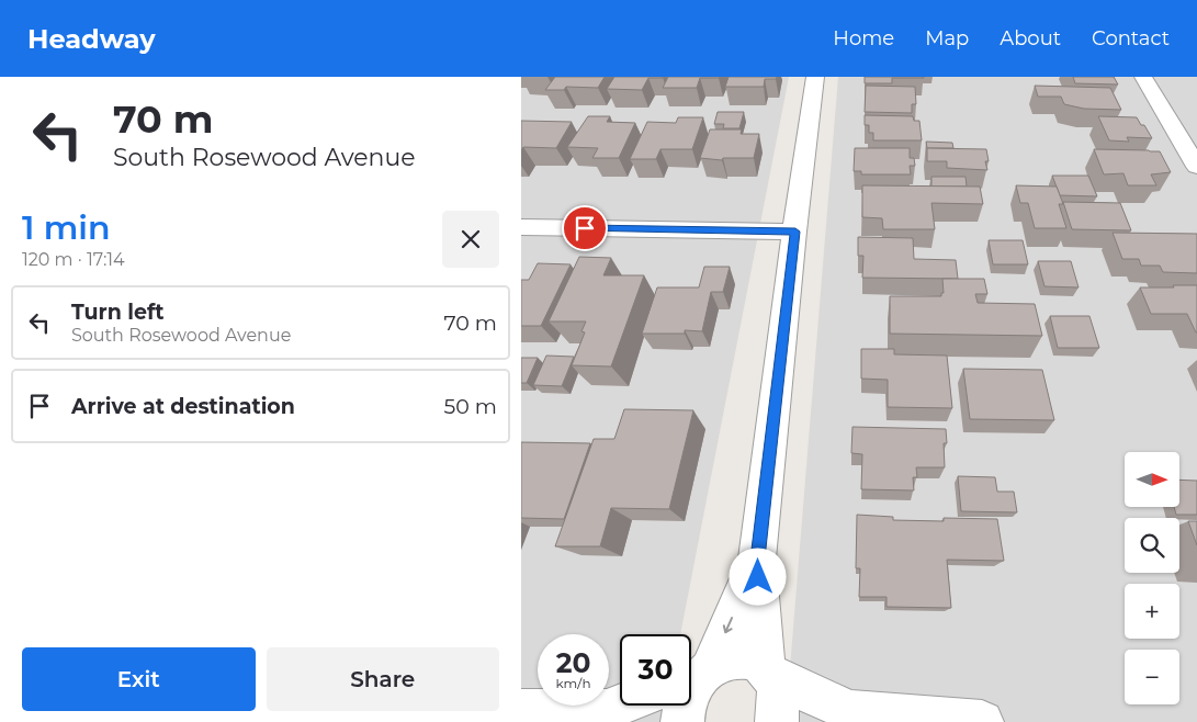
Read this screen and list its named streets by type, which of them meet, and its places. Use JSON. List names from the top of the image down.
{
  "north": "right",
  "page": {
    "header": "Headway",
    "nav": [
      "Home",
      "Map",
      "About",
      "Contact"
    ],
    "turn": ["70 m", "South Rosewood Avenue"],
    "heading": ["1 min", "120 m · 17:14"],
    "list": [
      {
        "name": "Turn left",
        "note": "South Rosewood Avenue",
        "value": "70 m"
      },
      {
        "name": "Arrive at destination",
        "value": "50 m"
      }
    ],
    "map_buttons": ["+", "−"],
    "speed": "20 km/h",
    "limit": "30",
    "buttons": ["Exit", "Share"]
  }
}
